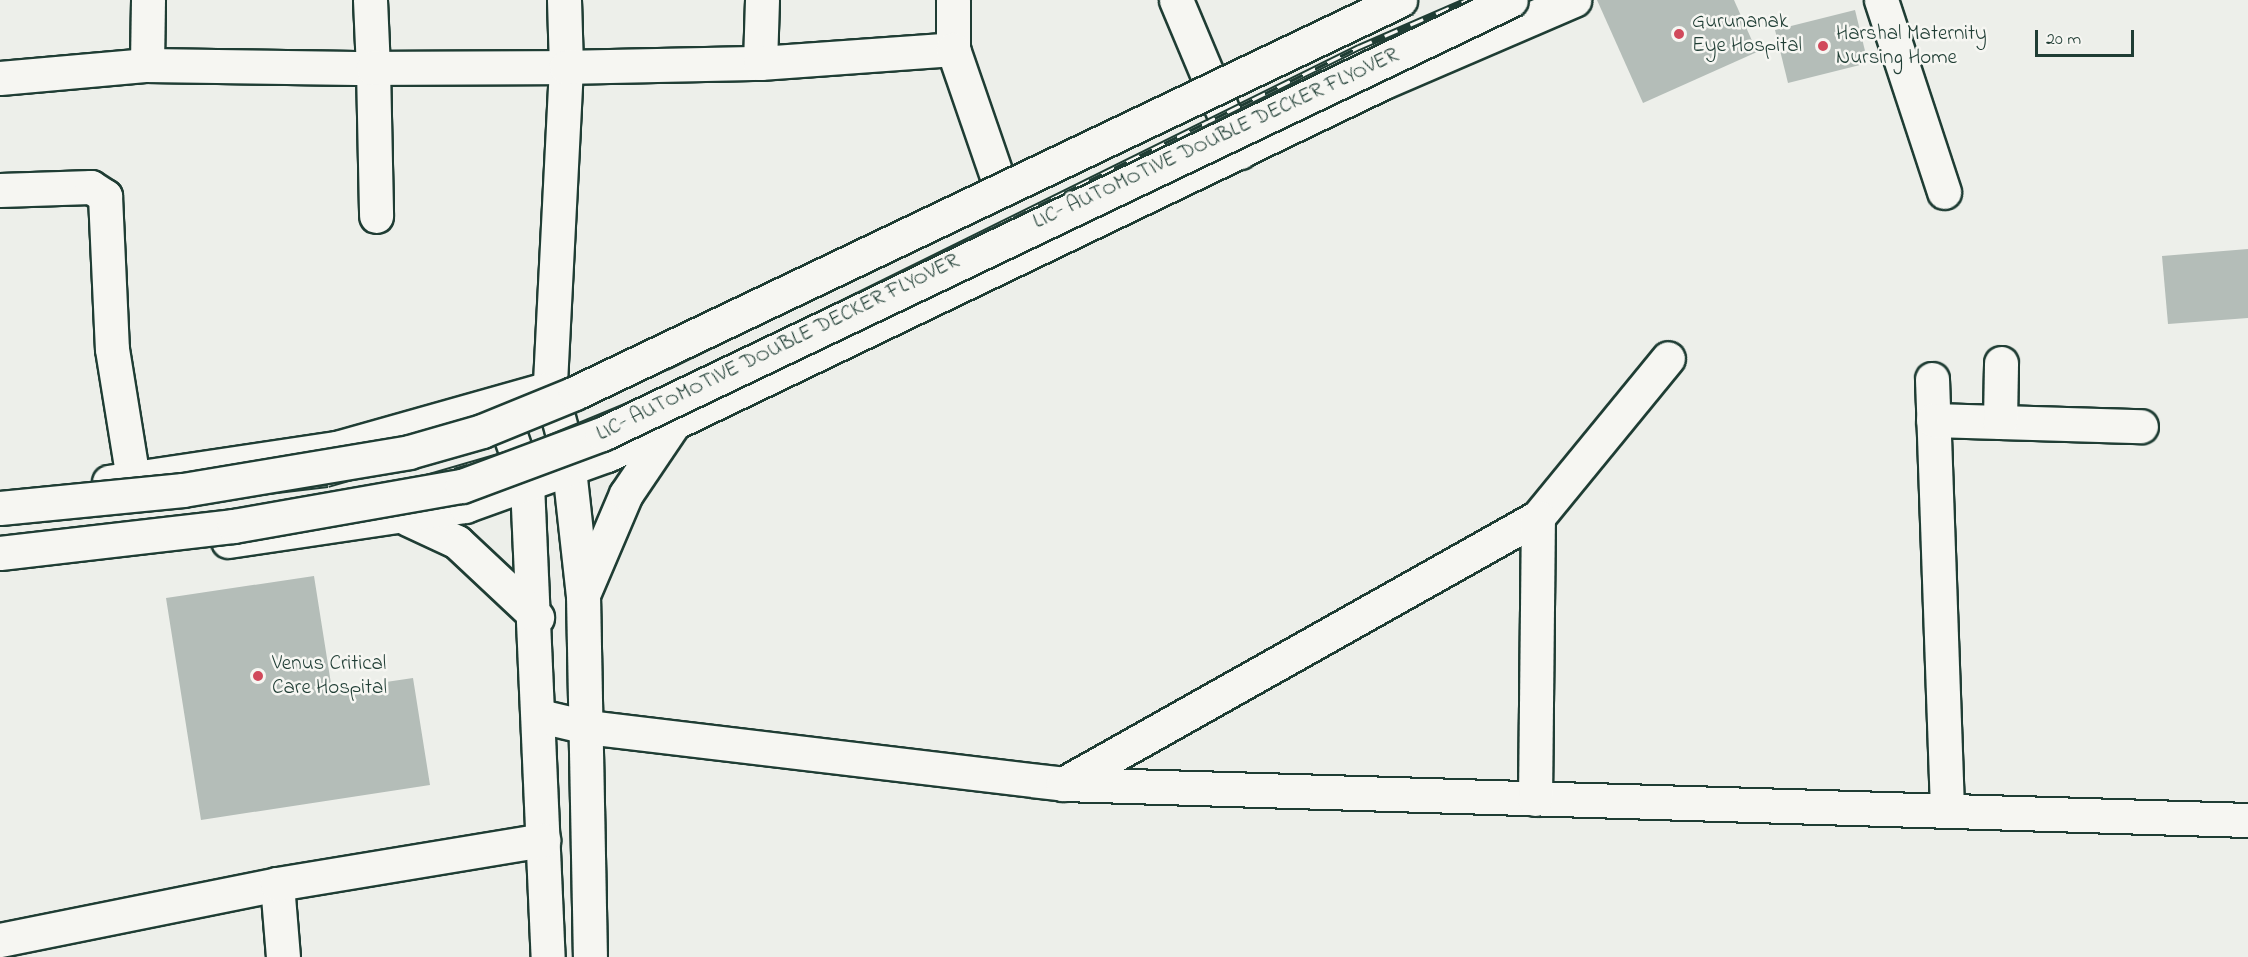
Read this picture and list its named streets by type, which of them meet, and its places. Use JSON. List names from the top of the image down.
{
  "streets": {
    "street": ["LIC- AUTOMOTIVE DOUBLE DECKER FLYOVER"]
  },
  "places": ["Gurunanak Eye Hospital", "Harshal Maternity Nursing Home", "Venus Critical Care Hospital"],
  "scale_bar": "20 m"
}
